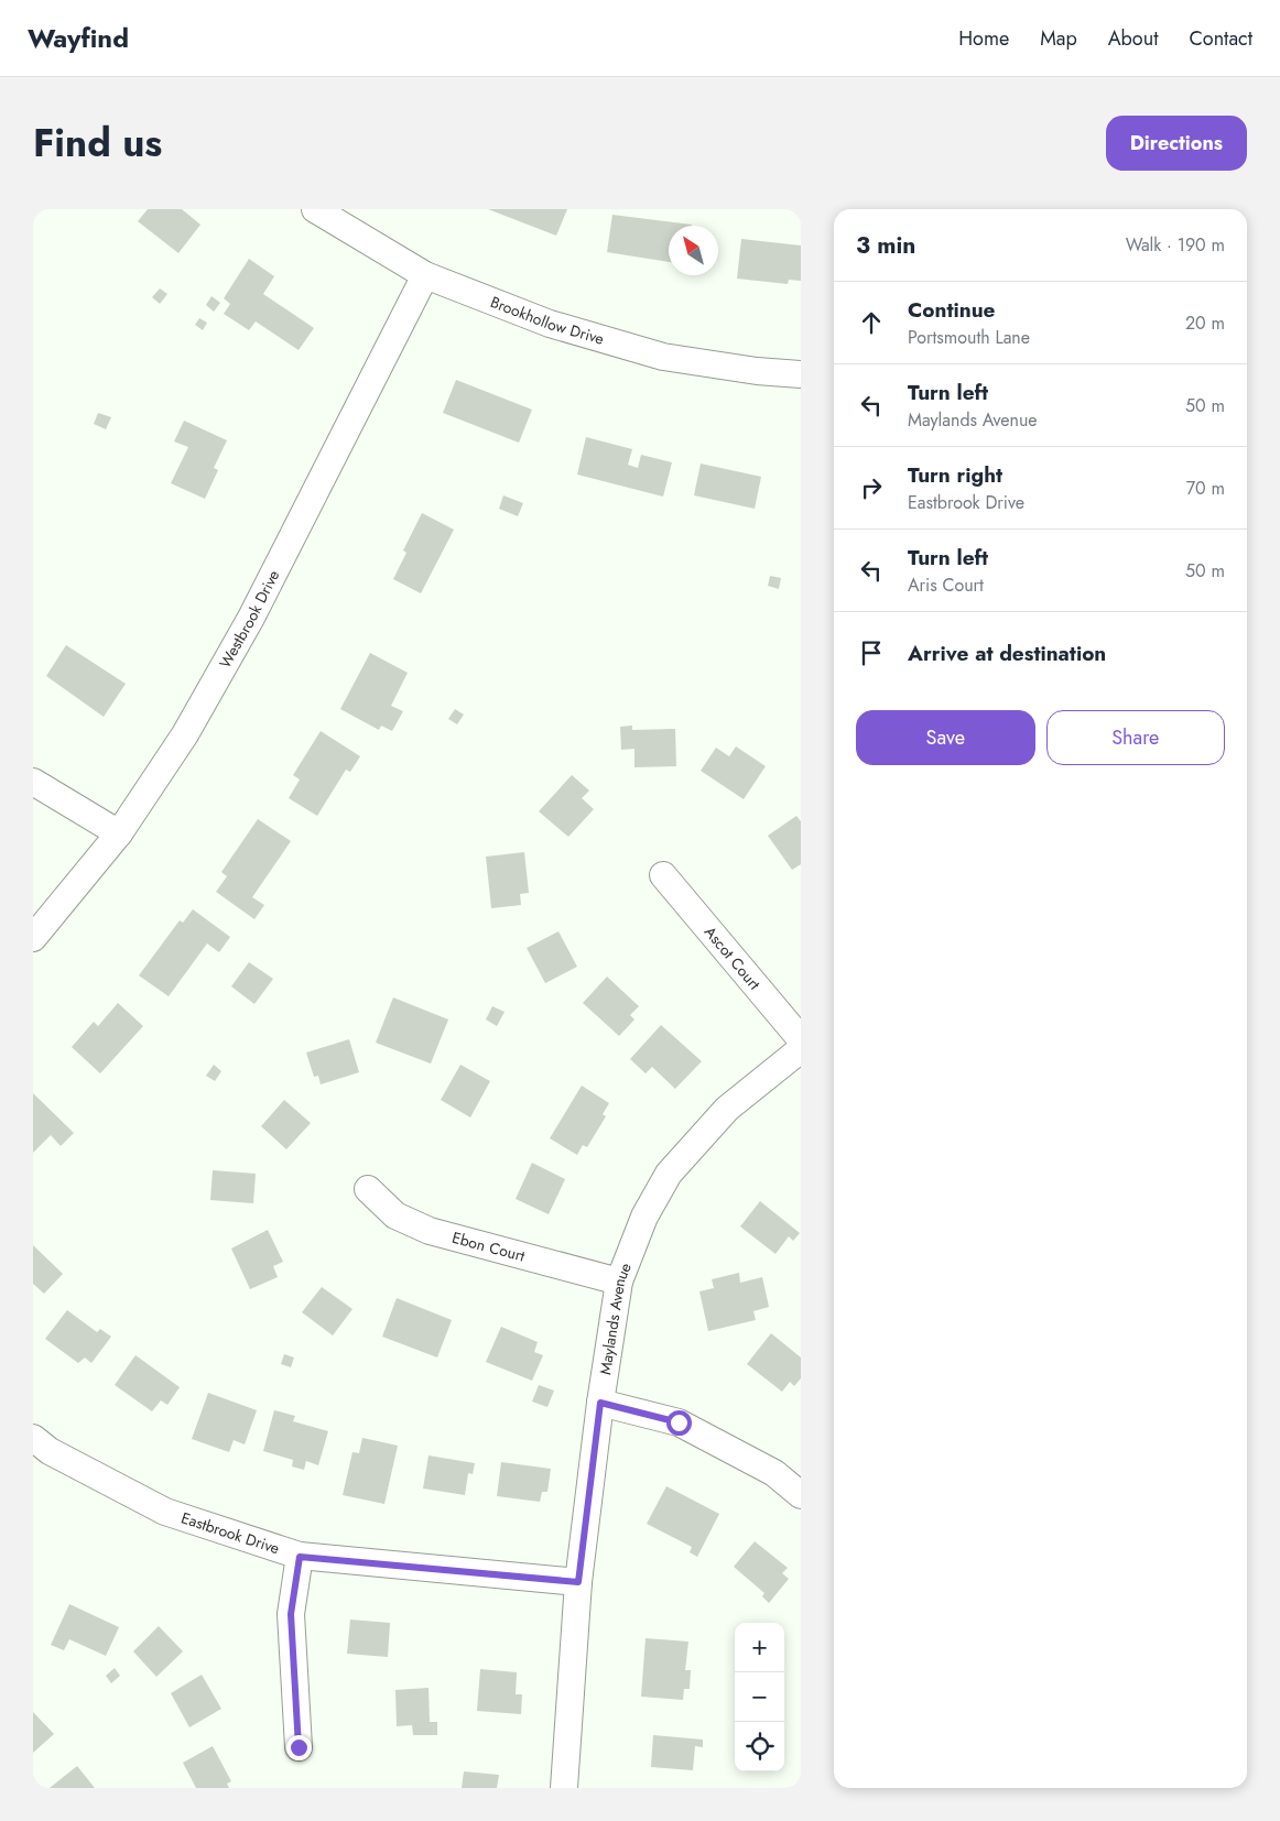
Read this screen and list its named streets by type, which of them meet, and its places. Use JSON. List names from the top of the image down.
{
  "streets": {
    "street": [
      "Brookhollow Drive",
      "Westbrook Drive",
      "Ascot Court",
      "Ebon Court",
      "Maylands Avenue",
      "Eastbrook Drive"
    ]
  },
  "crossings": [
    ["Brookhollow Drive", "Westbrook Drive"],
    ["Ebon Court", "Maylands Avenue"],
    ["Maylands Avenue", "Eastbrook Drive"]
  ],
  "north": "top left",
  "page": {
    "header": "Wayfind",
    "nav": [
      "Home",
      "Map",
      "About",
      "Contact"
    ],
    "title": "Find us",
    "buttons": [
      "Directions",
      ["Save", "Share"]
    ],
    "heading": ["3 min", "Walk · 190 m"],
    "list": [
      ["Continue", "Portsmouth Lane", "20 m"],
      ["Turn left", "Maylands Avenue", "50 m"],
      ["Turn right", "Eastbrook Drive", "70 m"],
      ["Turn left", "Aris Court", "50 m"],
      "Arrive at destination"
    ],
    "map_buttons": ["+", "−"]
  }
}
